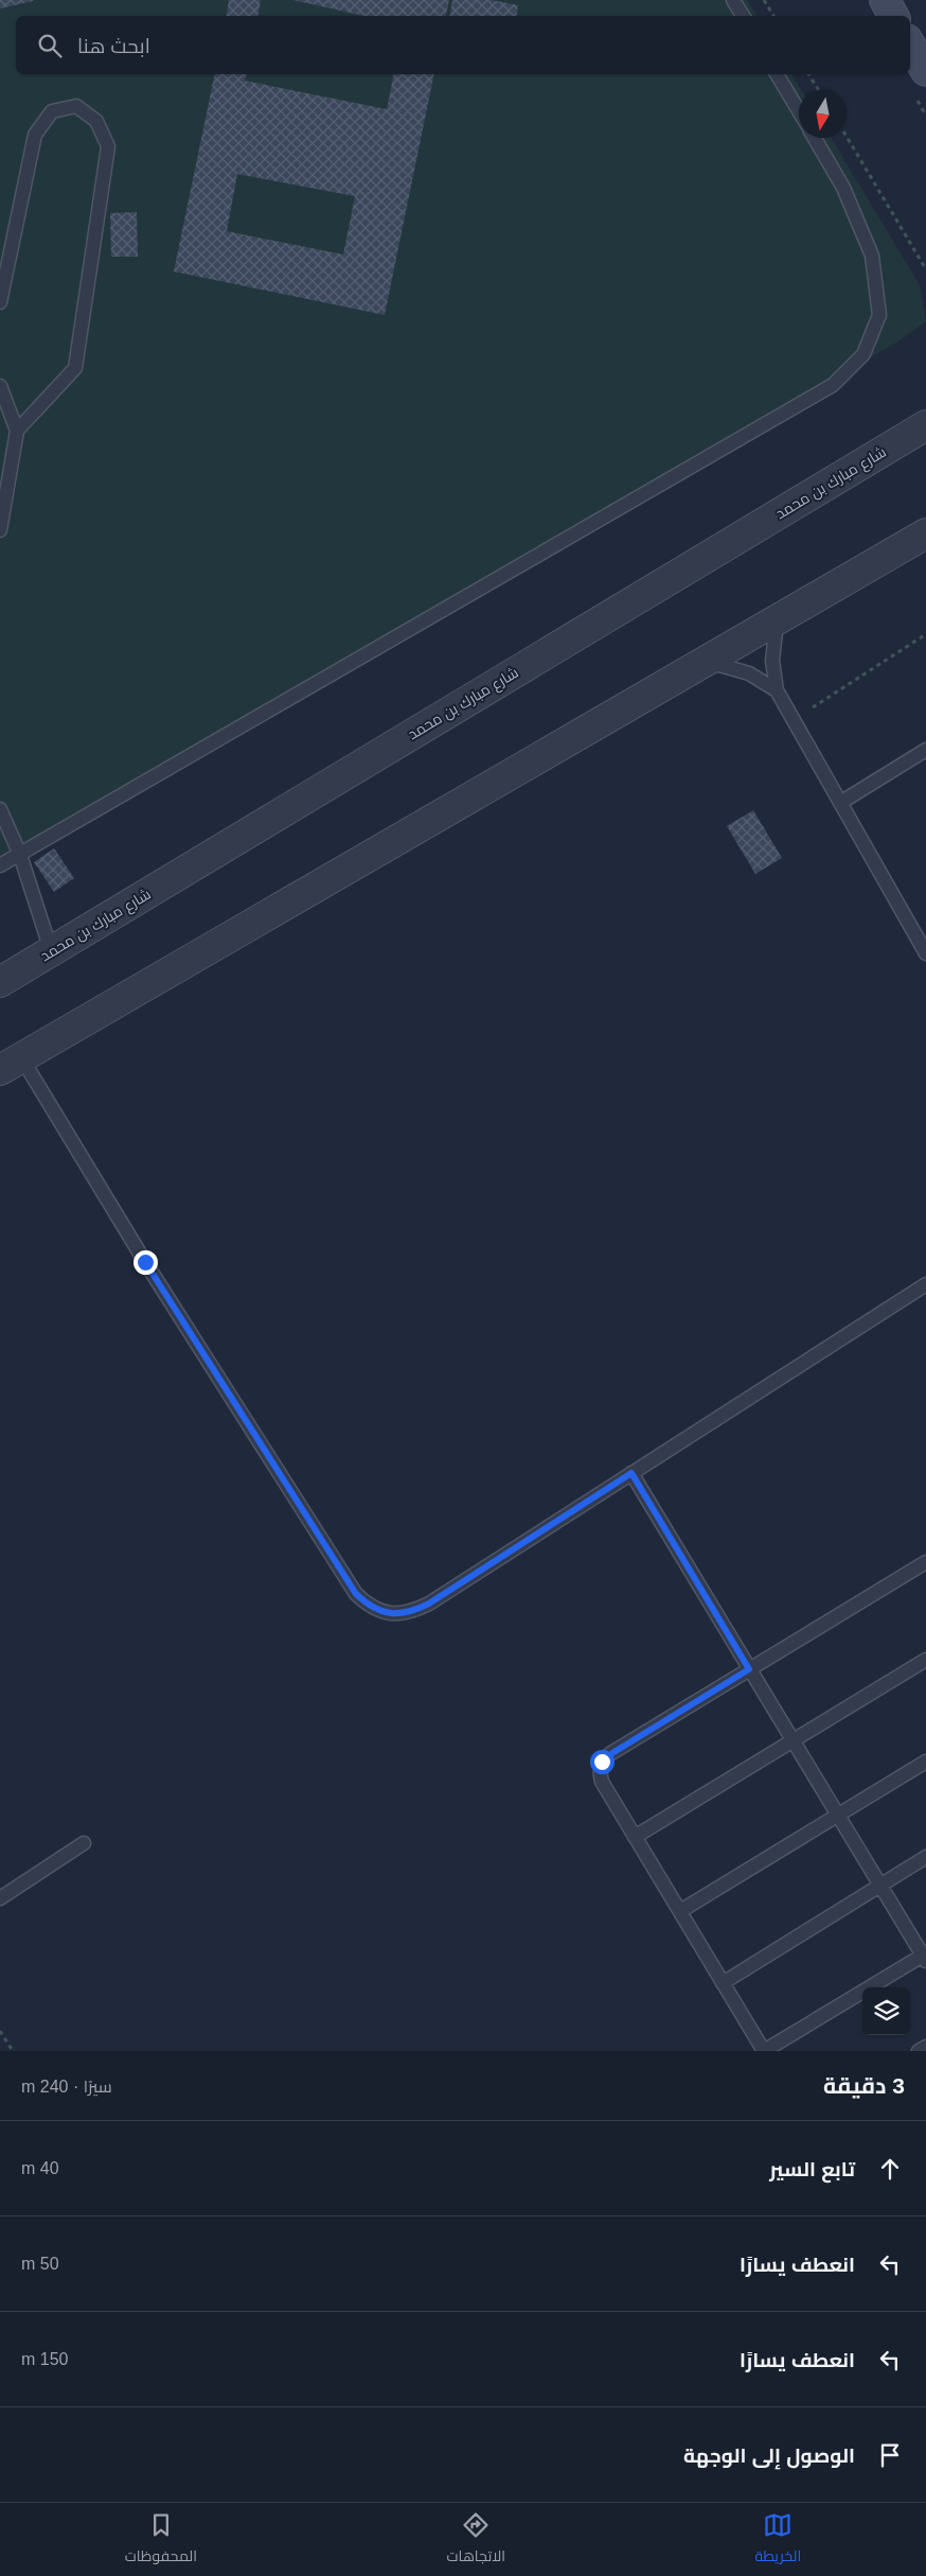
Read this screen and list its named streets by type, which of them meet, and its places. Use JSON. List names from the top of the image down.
{
  "streets": {
    "street": ["شارع مبارك بن محمد"]
  },
  "north": "bottom",
  "page": {
    "search": "ابحث هنا",
    "heading": ["3 دقيقة", "سيرًا · 240 m"],
    "list": [
      ["تابع السير", "40 m"],
      ["انعطف يسارًا", "50 m"],
      ["انعطف يسارًا", "150 m"],
      "الوصول إلى الوجهة"
    ],
    "nav": ["الخريطة", "الاتجاهات", "المحفوظات"]
  }
}
